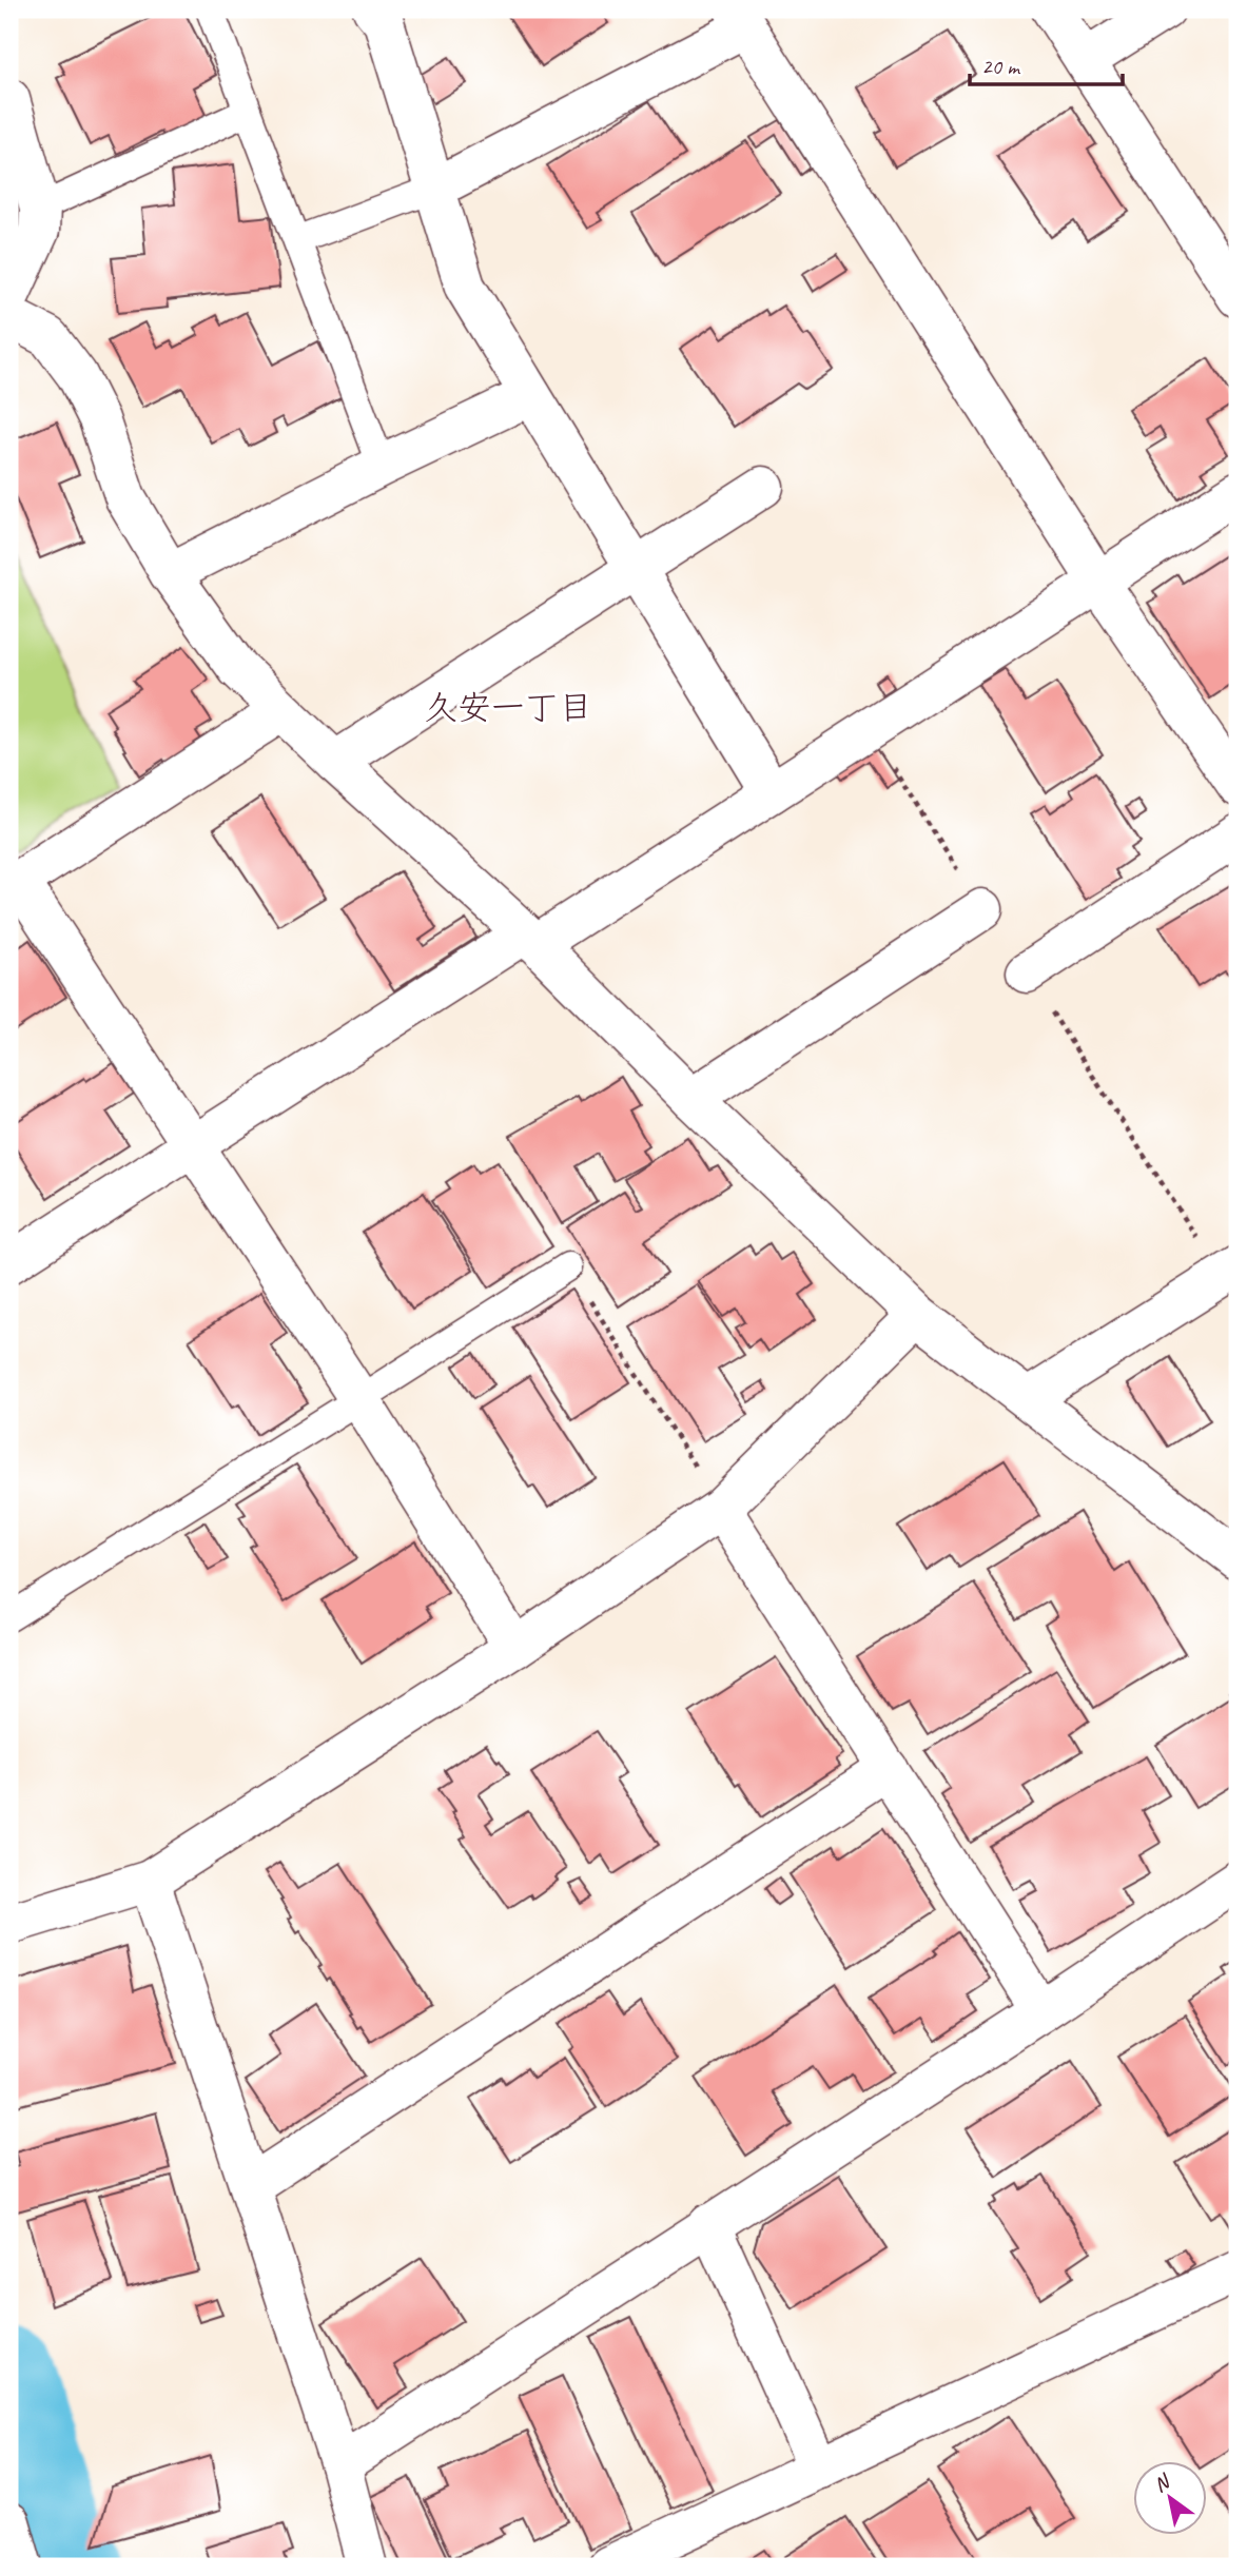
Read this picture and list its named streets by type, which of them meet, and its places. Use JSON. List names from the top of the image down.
{
  "districts": ["久安一丁目"],
  "scale_bar": "20 m",
  "north": "top left"
}
